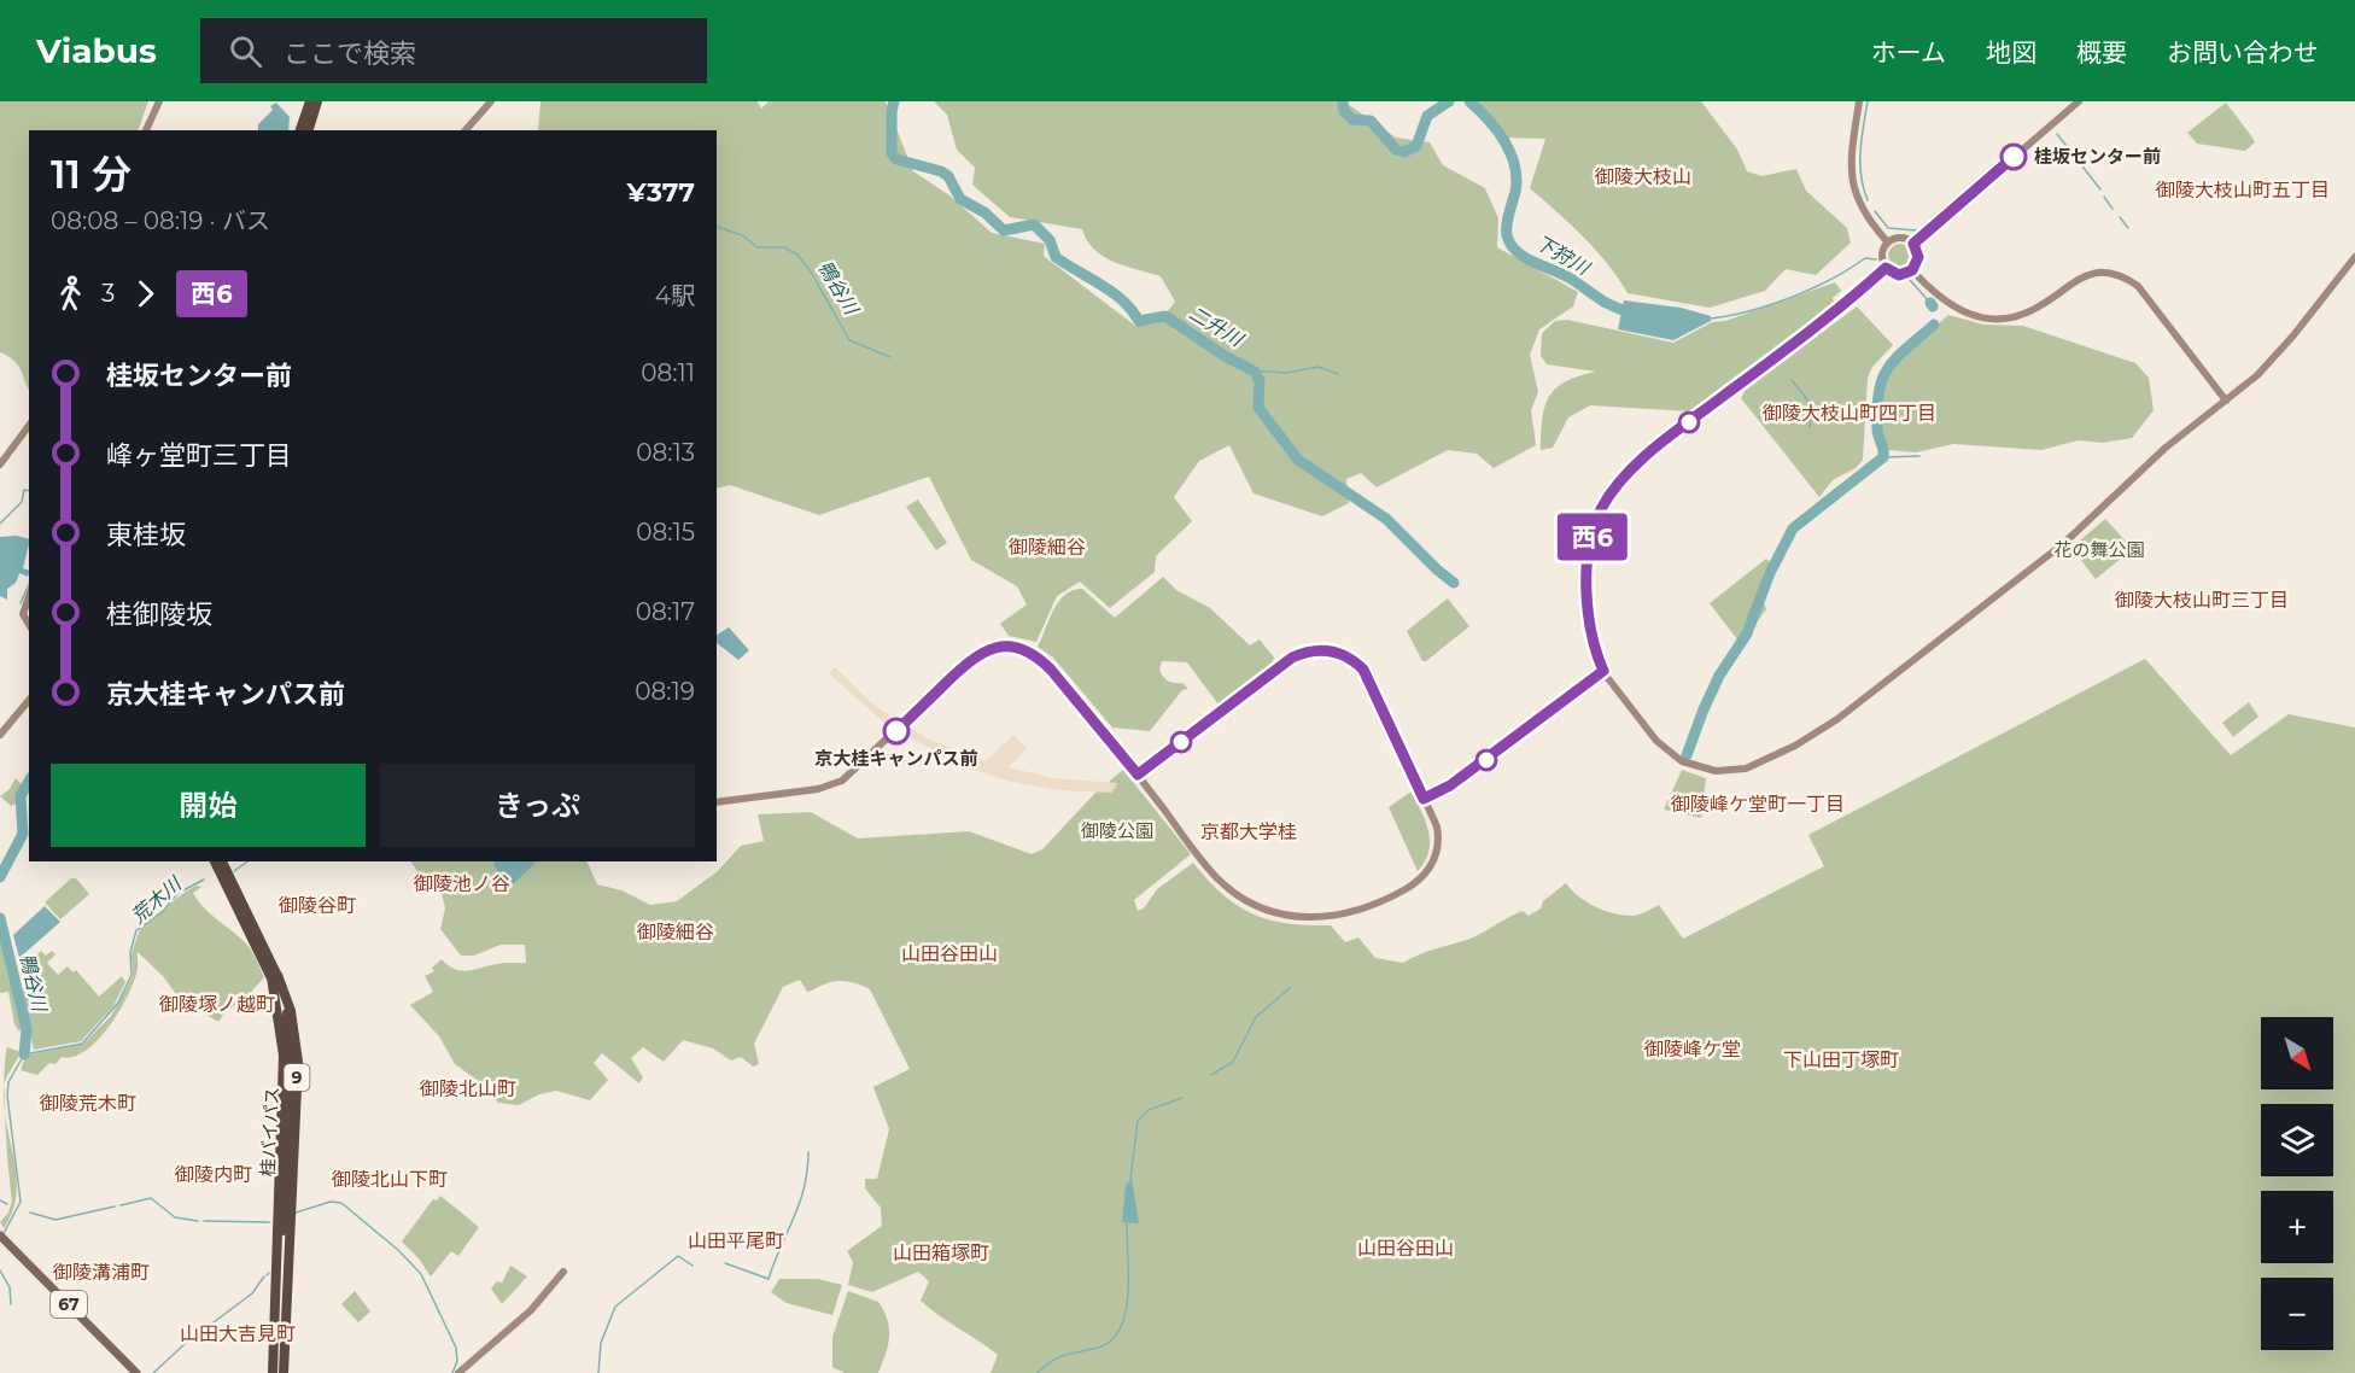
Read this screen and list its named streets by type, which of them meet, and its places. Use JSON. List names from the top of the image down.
{
  "streets": {
    "highway": ["9", "桂バイパス"],
    "main road": ["67"]
  },
  "crossings": [
    ["9", "桂バイパス"]
  ],
  "districts": [
    "御陵大枝山",
    "御陵大枝山町五丁目",
    "御陵大枝山町四丁目",
    "御陵細谷",
    "御陵大枝山町三丁目",
    "御陵峰ケ堂町一丁目",
    "京都大学桂",
    "御陵池ノ谷",
    "御陵谷町",
    "御陵細谷",
    "山田谷田山",
    "御陵塚ノ越町",
    "御陵峰ケ堂",
    "下山田丁塚町",
    "御陵北山町",
    "御陵荒木町",
    "御陵内町",
    "御陵北山下町",
    "山田平尾町",
    "山田谷田山",
    "山田箱塚町",
    "御陵溝浦町",
    "山田大吉見町"
  ],
  "water": [
    "下狩川",
    "鴨谷川",
    "二升川",
    "荒木川"
  ],
  "parks": ["花の舞公園", "御陵公園"],
  "places": ["桂坂センター前", "京大桂キャンパス前"],
  "lines": ["bus line 西6"],
  "north": "bottom right",
  "page": {
    "header": "Viabus",
    "search": "ここで検索",
    "nav": [
      "ホーム",
      "地図",
      "概要",
      "お問い合わせ"
    ],
    "on_map": "西6",
    "heading": ["11 分", "08:08 – 08:19 · バス", "¥377"],
    "legs": ["3", "西6", "4駅"],
    "list": [
      {
        "name": "桂坂センター前",
        "value": "08:11"
      },
      {
        "name": "峰ヶ堂町三丁目",
        "value": "08:13"
      },
      {
        "name": "東桂坂",
        "value": "08:15"
      },
      {
        "name": "桂御陵坂",
        "value": "08:17"
      },
      {
        "name": "京大桂キャンパス前",
        "value": "08:19"
      }
    ],
    "buttons": ["開始", "きっぷ"],
    "map_buttons": ["+", "−"]
  }
}
